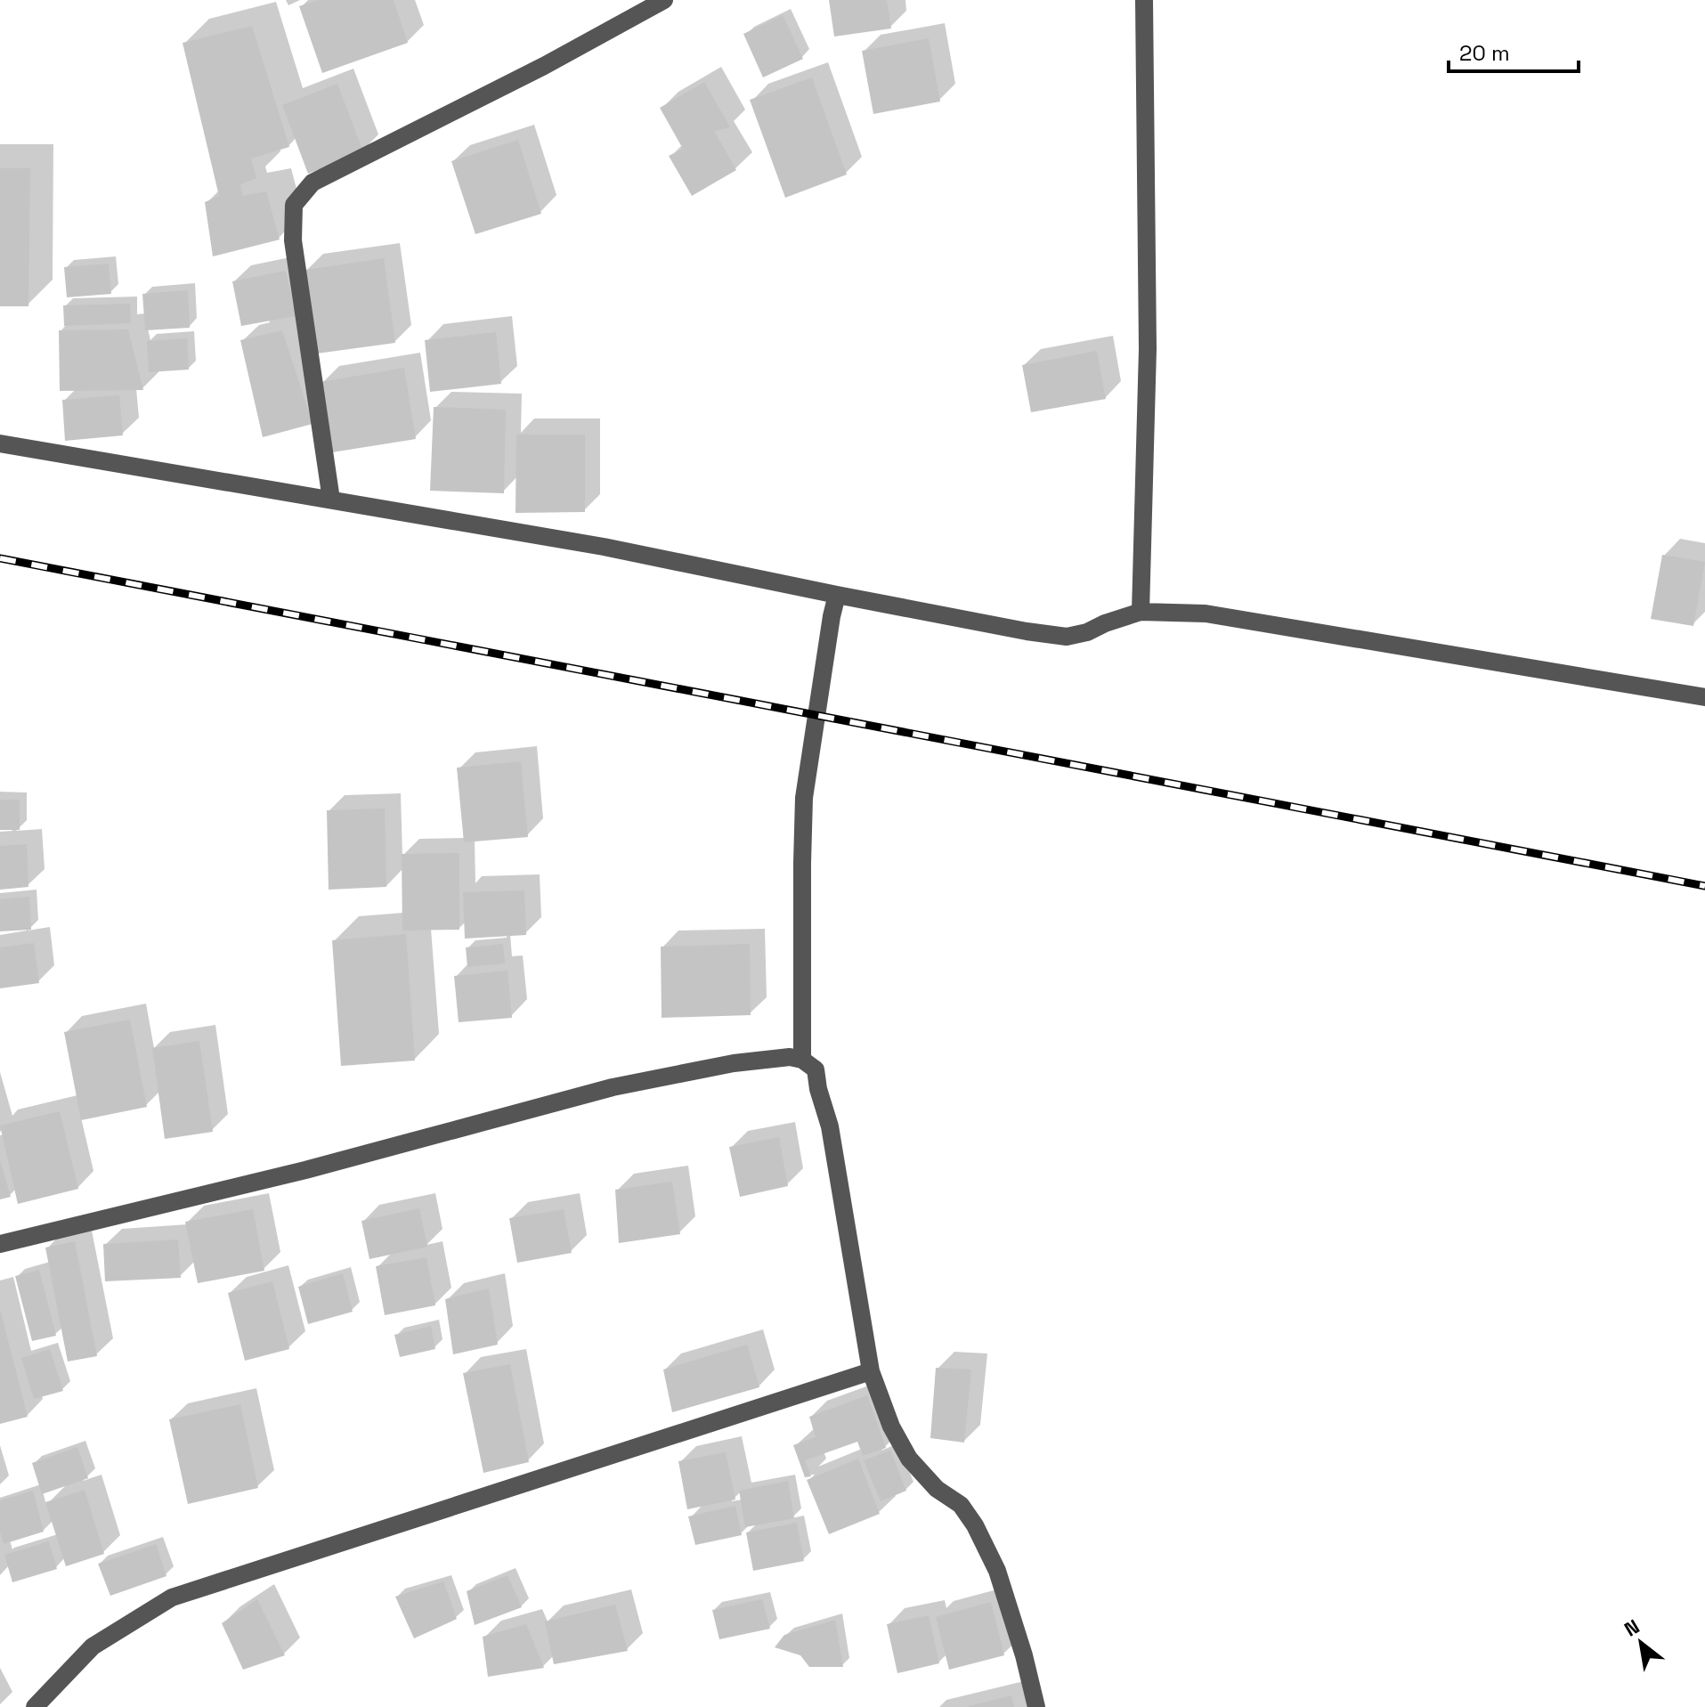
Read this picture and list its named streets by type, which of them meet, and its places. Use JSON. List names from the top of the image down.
{
  "scale_bar": "20 m",
  "north": "top left"
}
